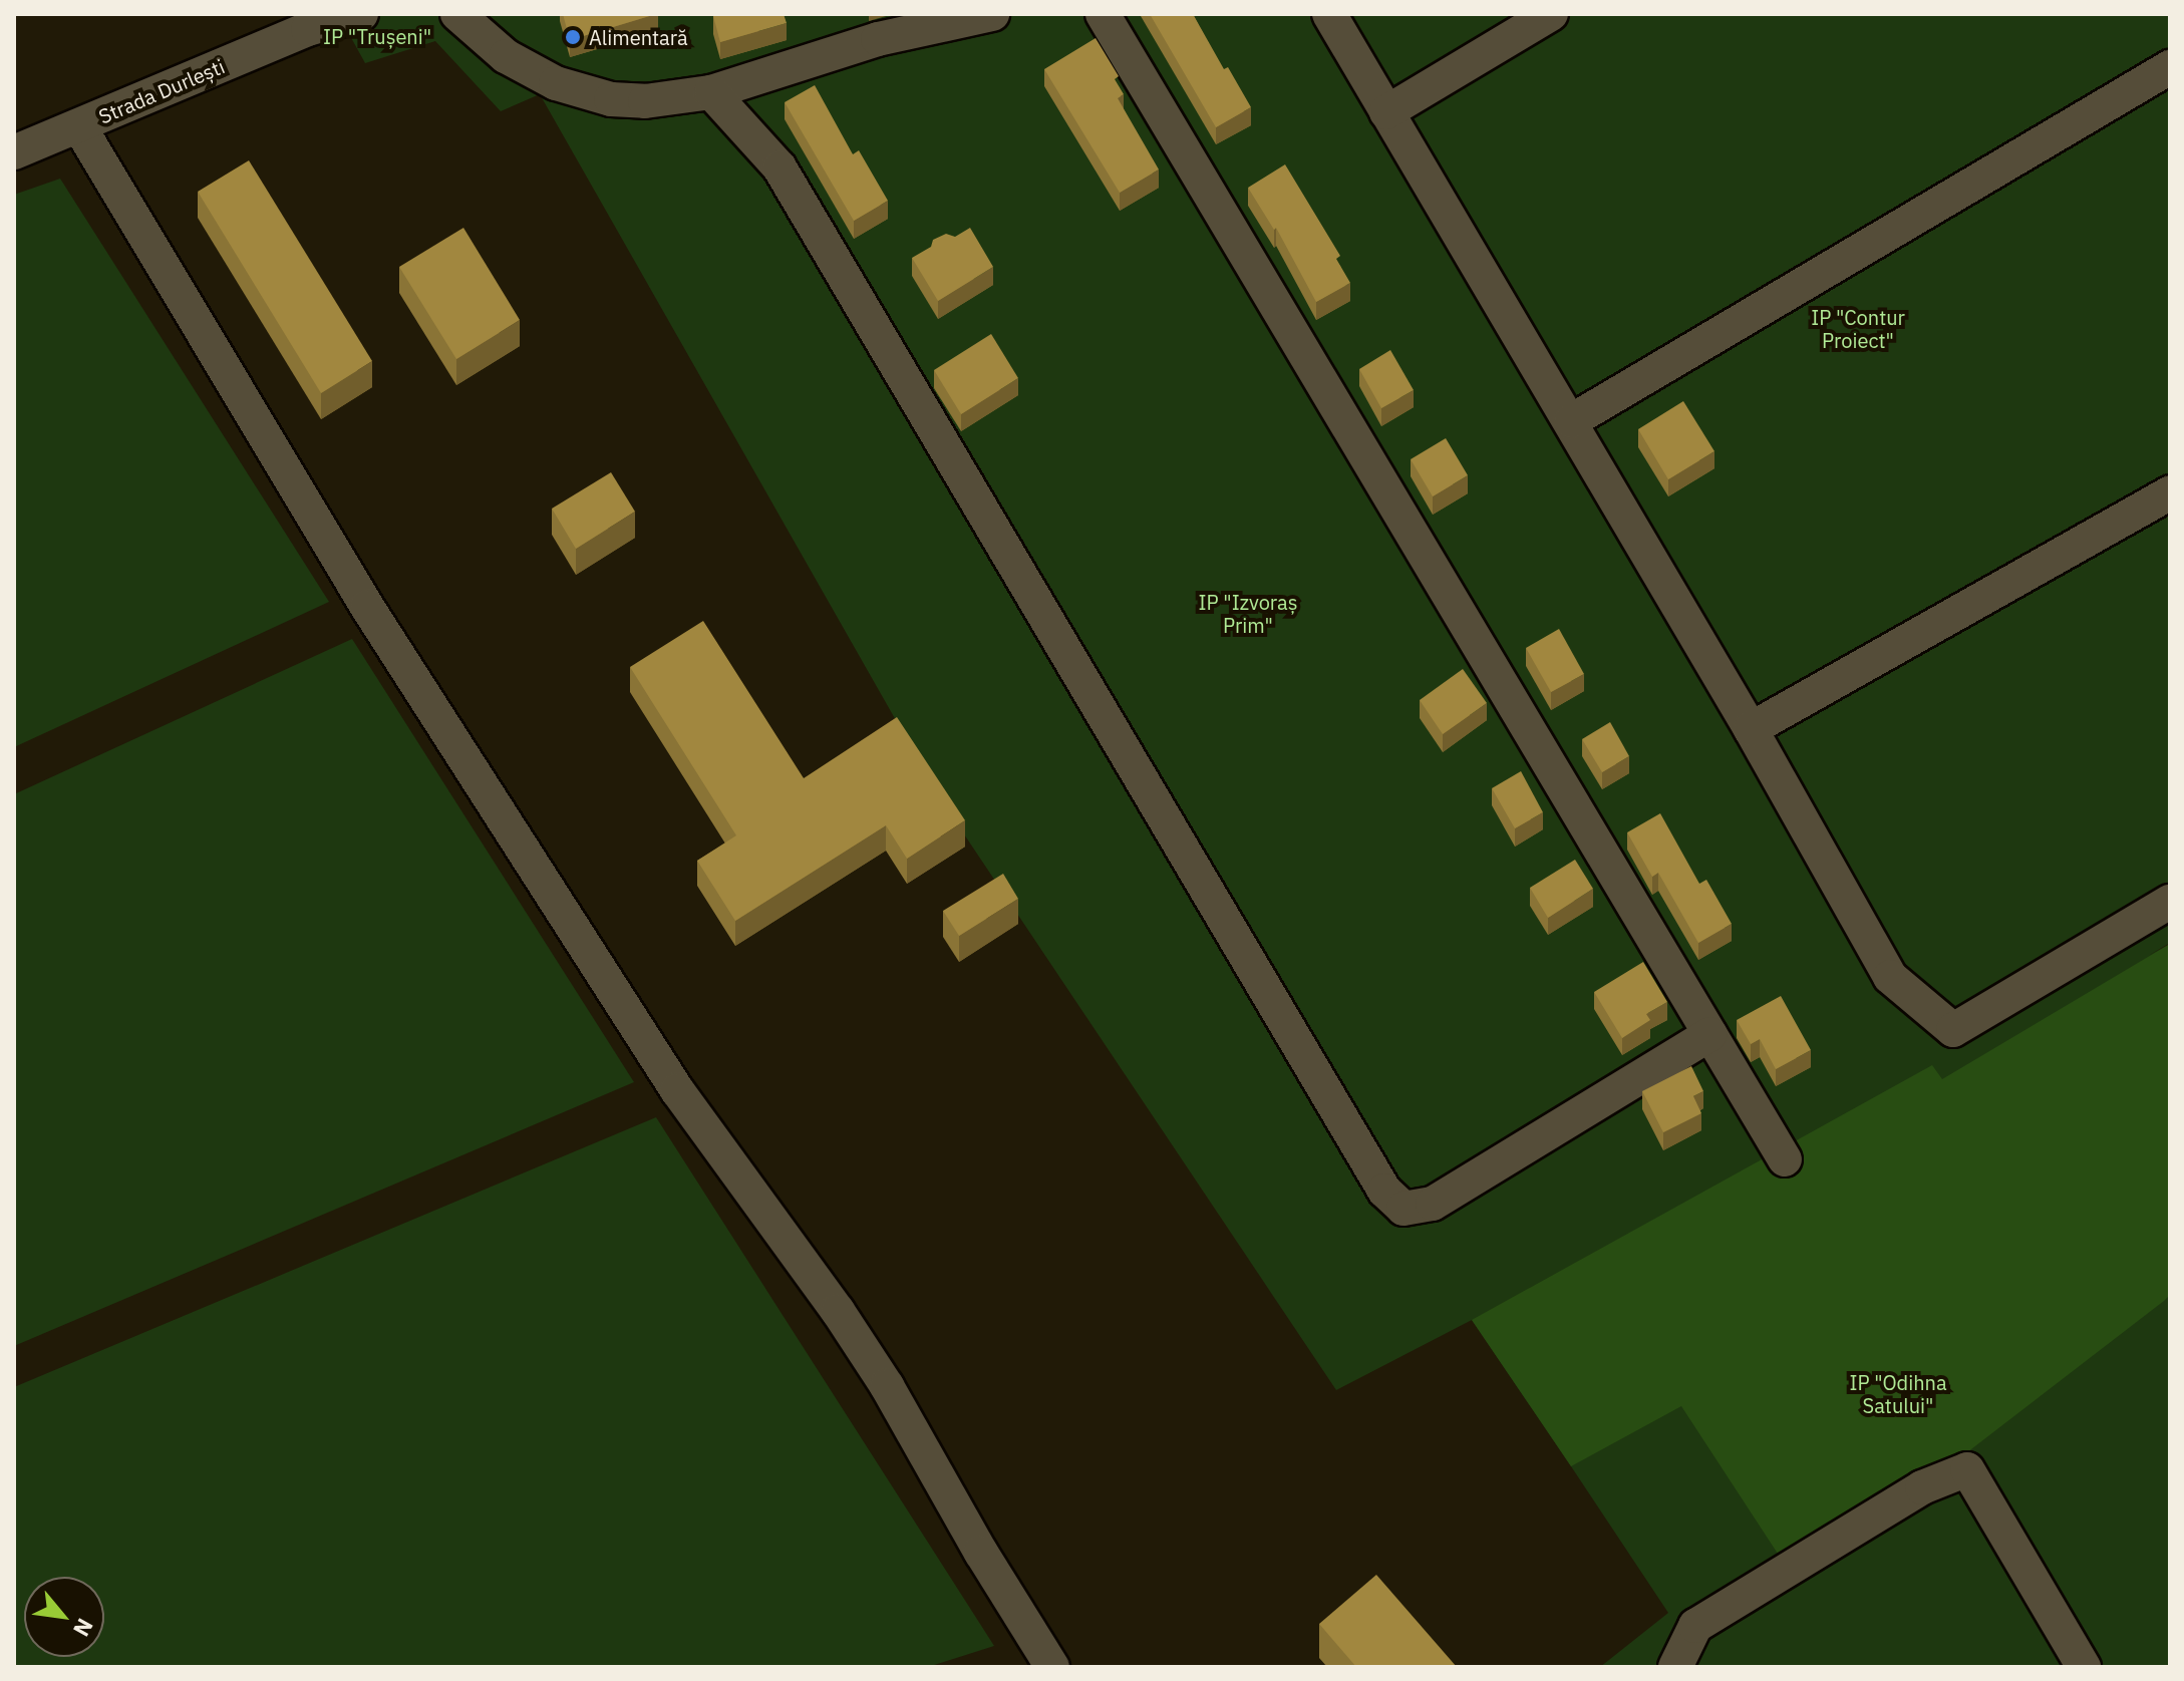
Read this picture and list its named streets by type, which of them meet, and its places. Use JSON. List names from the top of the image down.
{
  "streets": {
    "street": ["Strada Durlești"]
  },
  "parks": [
    "IP \"Trușeni\"",
    "IP \"Contur Proiect\"",
    "IP \"Izvoraș Prim\"",
    "IP \"Odihna Satului\""
  ],
  "places": ["Alimentară"],
  "north": "bottom right"
}
